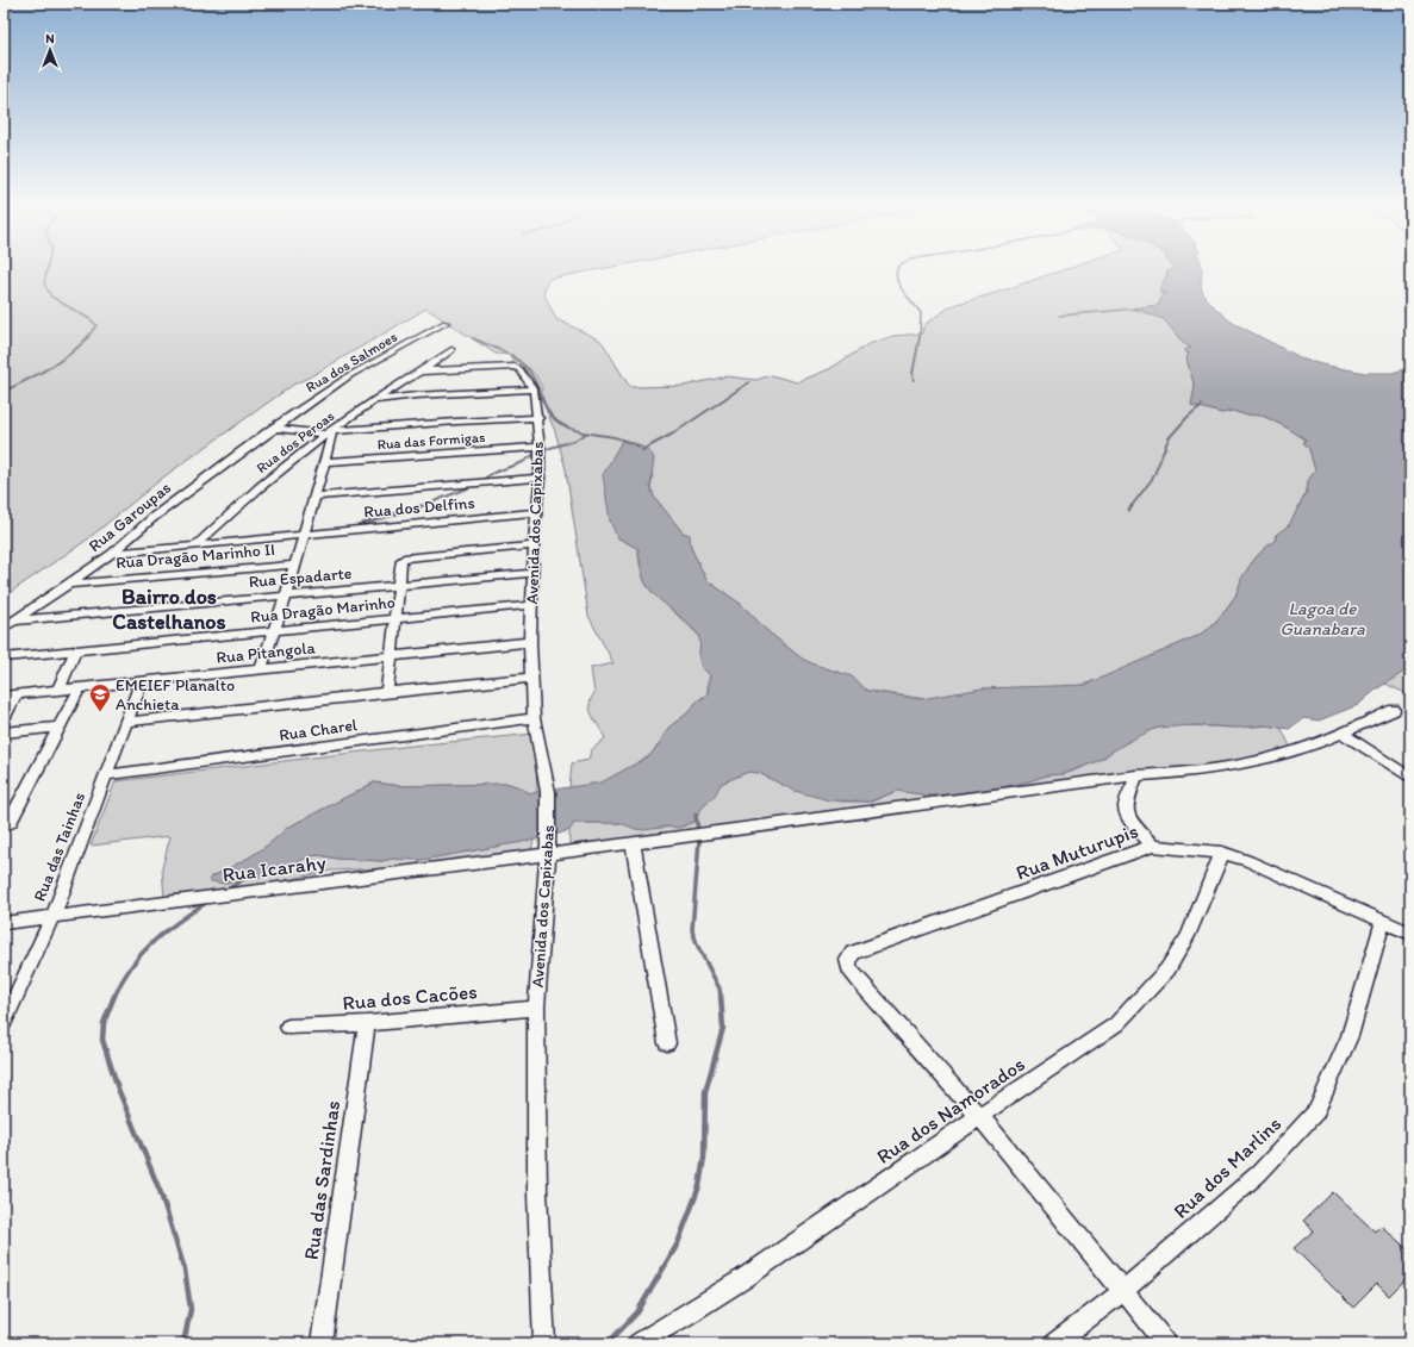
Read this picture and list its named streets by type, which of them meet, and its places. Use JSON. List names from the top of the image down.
{
  "streets": {
    "street": [
      "Rua dos Salmoes",
      "Rua das Formigas",
      "Rua dos Peroas",
      "Rua dos Delfins",
      "Rua Garoupas",
      "Avenida dos Capixabas",
      "Rua Dragão Marinho II",
      "Rua Espadarte",
      "Rua Dragão Marinho",
      "Rua Pitangola",
      "Rua Charel",
      "Rua das Tainhas",
      "Rua Muturupis",
      "Rua Icarahy",
      "Rua dos Cacões",
      "Rua dos Namorados",
      "Rua dos Marlins",
      "Rua das Sardinhas"
    ]
  },
  "crossings": [
    ["Rua dos Salmoes", "Rua Garoupas"],
    ["Rua das Formigas", "Avenida dos Capixabas"],
    ["Rua dos Peroas", "Rua dos Delfins"],
    ["Rua dos Peroas", "Avenida dos Capixabas"],
    ["Rua dos Delfins", "Rua Garoupas"],
    ["Rua dos Delfins", "Avenida dos Capixabas"],
    ["Rua Garoupas", "Rua Dragão Marinho II"],
    ["Rua Garoupas", "Rua Espadarte"],
    ["Avenida dos Capixabas", "Rua Espadarte"],
    ["Avenida dos Capixabas", "Rua Dragão Marinho"],
    ["Avenida dos Capixabas", "Rua Pitangola"],
    ["Avenida dos Capixabas", "Rua Charel"],
    ["Avenida dos Capixabas", "Rua Icarahy"],
    ["Avenida dos Capixabas", "Rua dos Cacões"],
    ["Rua Pitangola", "Rua das Tainhas"],
    ["Rua Charel", "Rua das Tainhas"],
    ["Rua das Tainhas", "Rua Icarahy"],
    ["Rua Muturupis", "Rua dos Namorados"],
    ["Rua Muturupis", "Rua dos Marlins"],
    ["Rua dos Cacões", "Rua das Sardinhas"]
  ],
  "districts": ["Bairro dos Castelhanos"],
  "water": ["Lagoa de Guanabara"],
  "places": {
    "school or university": ["EMEIEF Planalto Anchieta"]
  },
  "north": "top"
}
